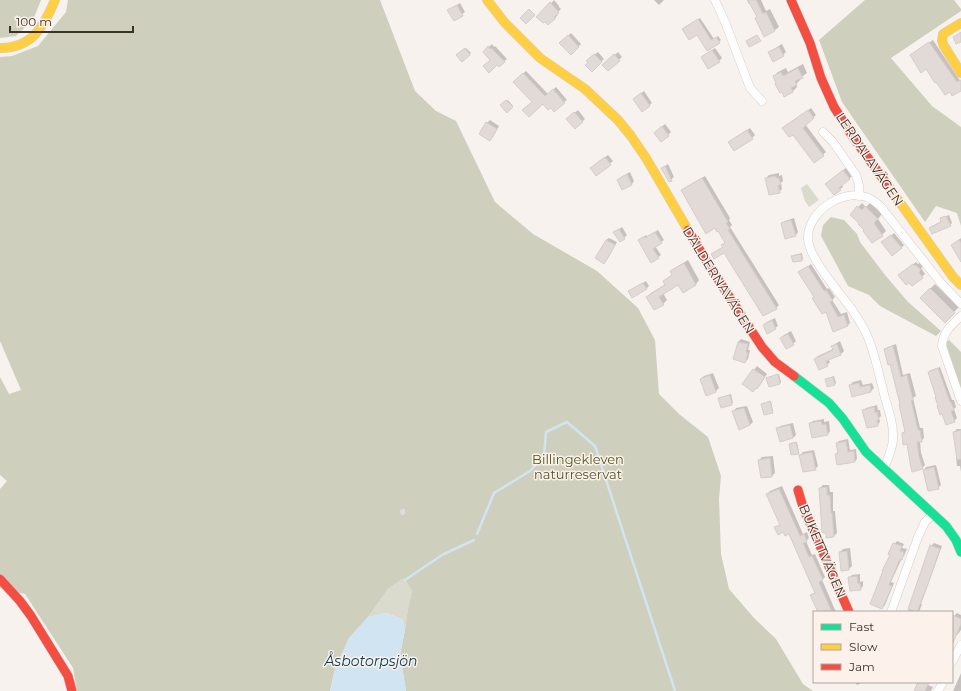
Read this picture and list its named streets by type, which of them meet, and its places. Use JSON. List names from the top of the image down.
{
  "streets": {
    "street": ["LERDALAVÄGEN", "DÄLDERNAVÄGEN", "BUKETTVÄGEN"]
  },
  "water": ["Åsbotorpsjön"],
  "parks": ["Billingekleven naturreservat"],
  "legend": ["Fast", "Slow", "Jam"],
  "scale_bar": "100 m"
}
